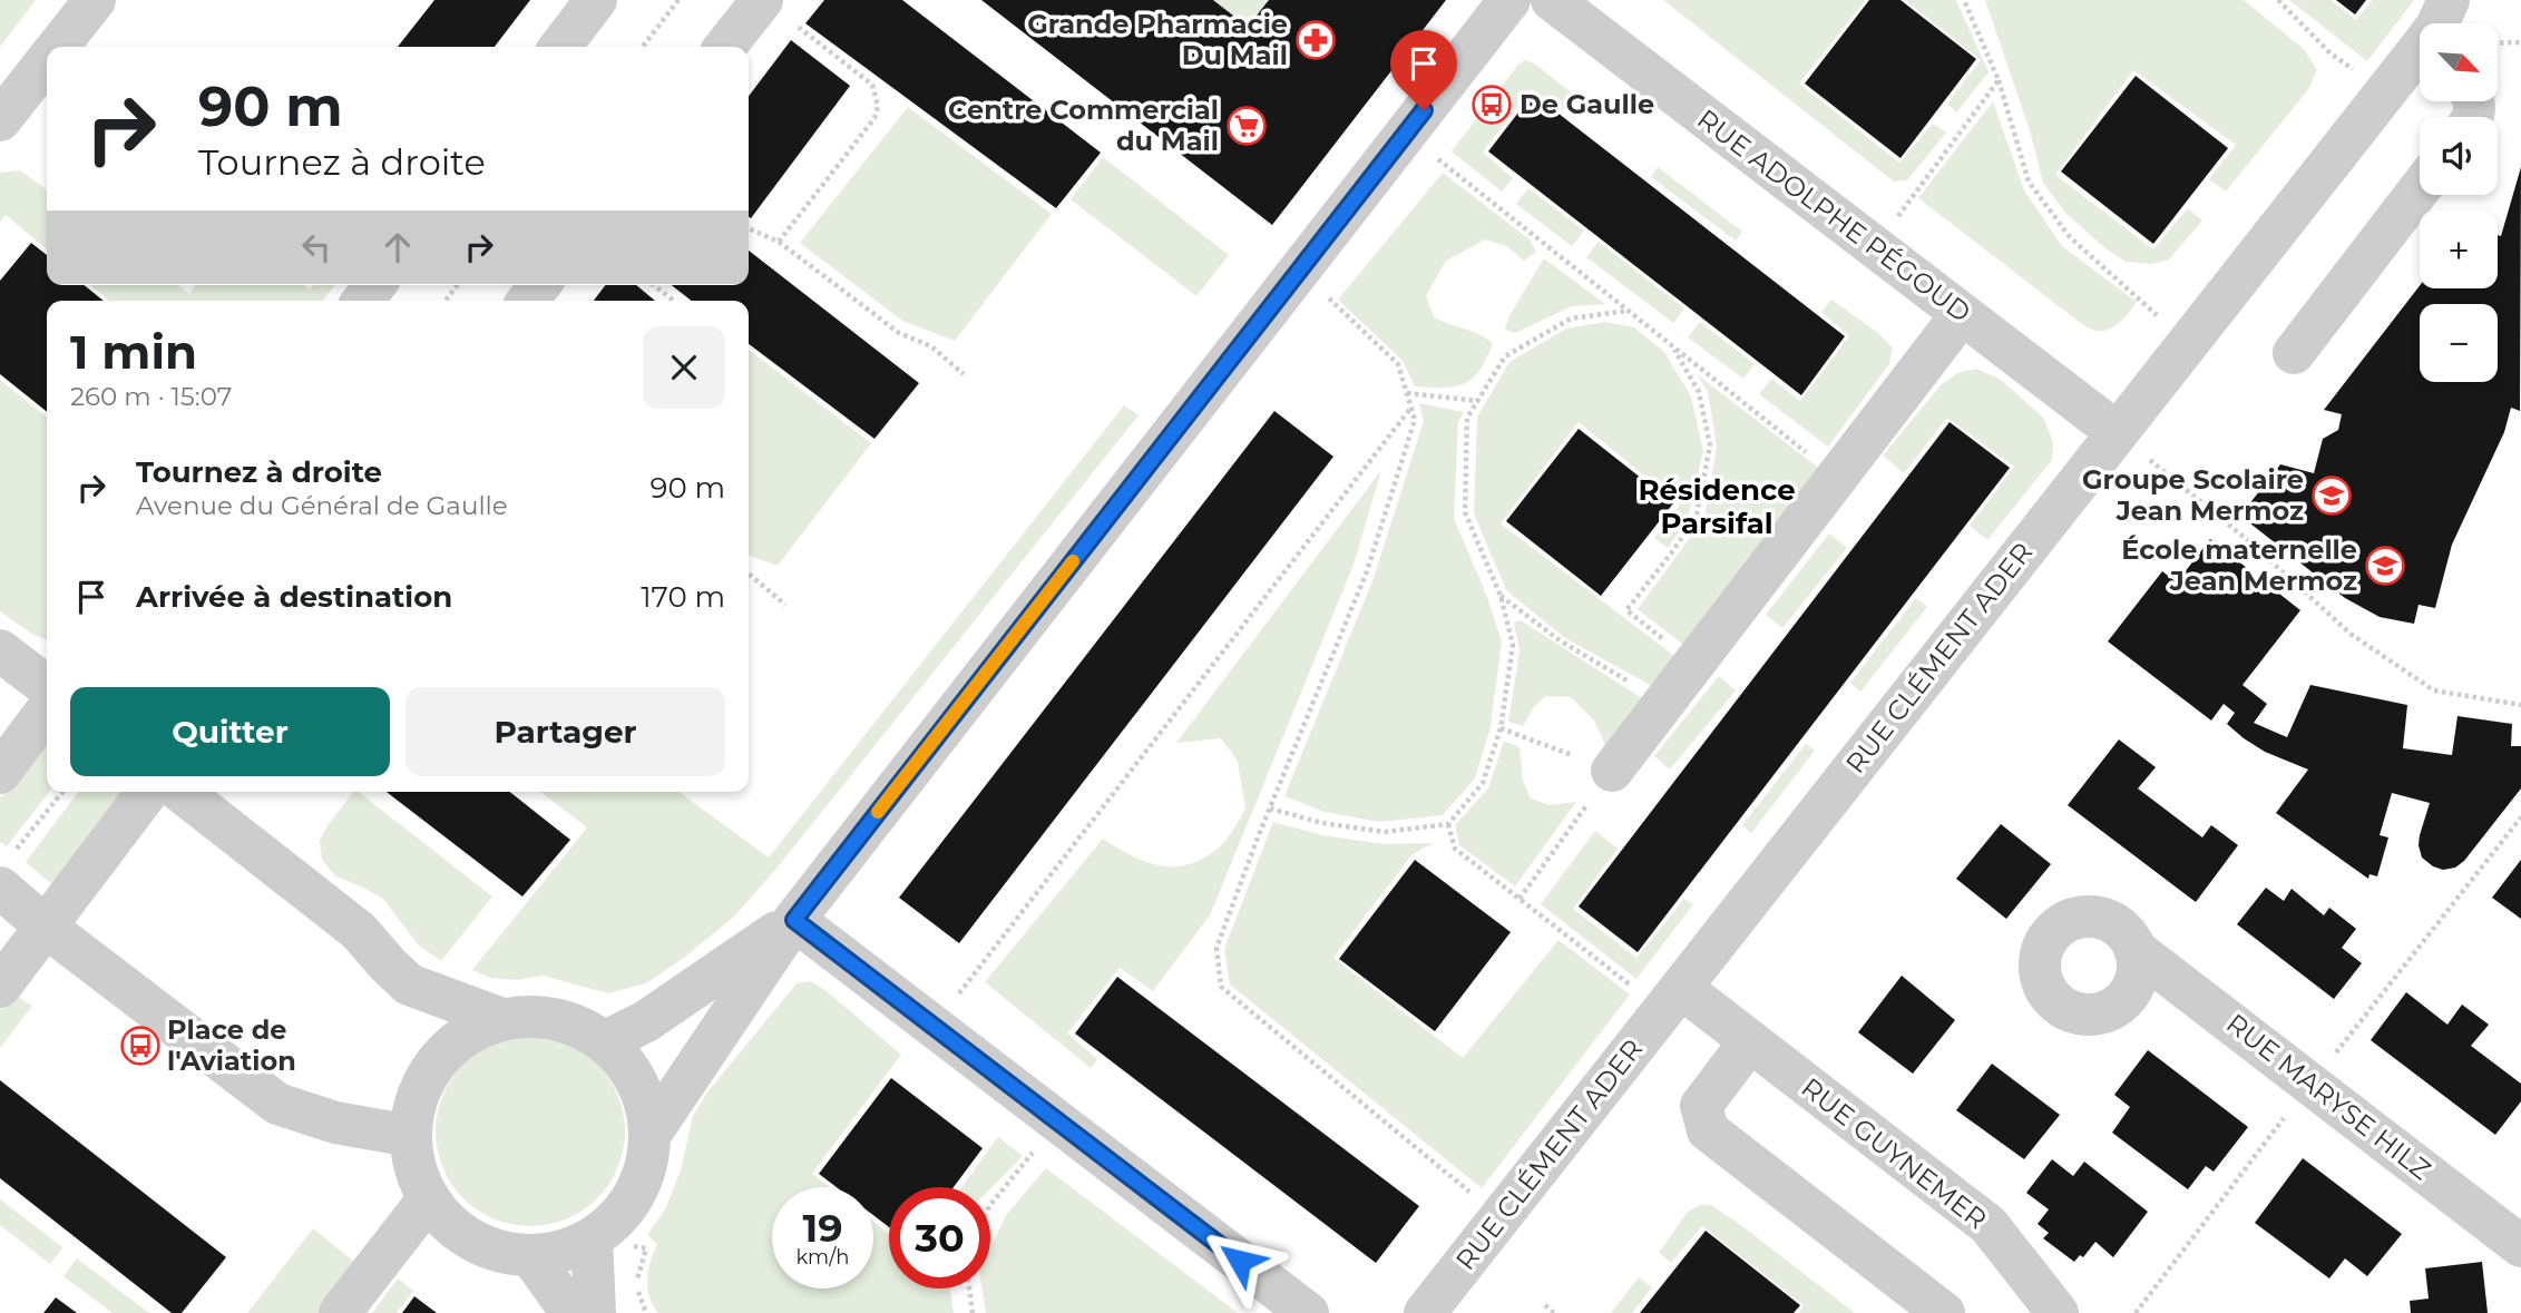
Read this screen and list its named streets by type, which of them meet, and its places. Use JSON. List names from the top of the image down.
{
  "streets": {
    "street": [
      "RUE ADOLPHE PÉGOUD",
      "RUE CLÉMENT ADER",
      "RUE MARYSE HILZ",
      "RUE GUYNEMER"
    ]
  },
  "crossings": [
    ["RUE ADOLPHE PÉGOUD", "RUE CLÉMENT ADER"],
    ["RUE CLÉMENT ADER", "RUE GUYNEMER"]
  ],
  "districts": ["Résidence Parsifal"],
  "places": {
    "pharmacy": ["Grande Pharmacie Du Mail"],
    "bus stop": ["De Gaulle", "Place de l'Aviation"],
    "supermarket": ["Centre Commercial du Mail"],
    "school or university": ["Groupe Scolaire Jean Mermoz", "École maternelle Jean Mermoz"]
  },
  "north": "bottom right",
  "page": {
    "map_buttons": ["+", "−"],
    "turn": ["90 m", "Tournez à droite"],
    "heading": ["1 min", "260 m · 15:07"],
    "list": [
      {
        "name": "Tournez à droite",
        "note": "Avenue du Général de Gaulle",
        "value": "90 m"
      },
      {
        "name": "Arrivée à destination",
        "value": "170 m"
      }
    ],
    "buttons": ["Quitter", "Partager"],
    "speed": "19 km/h",
    "limit": "30"
  }
}
